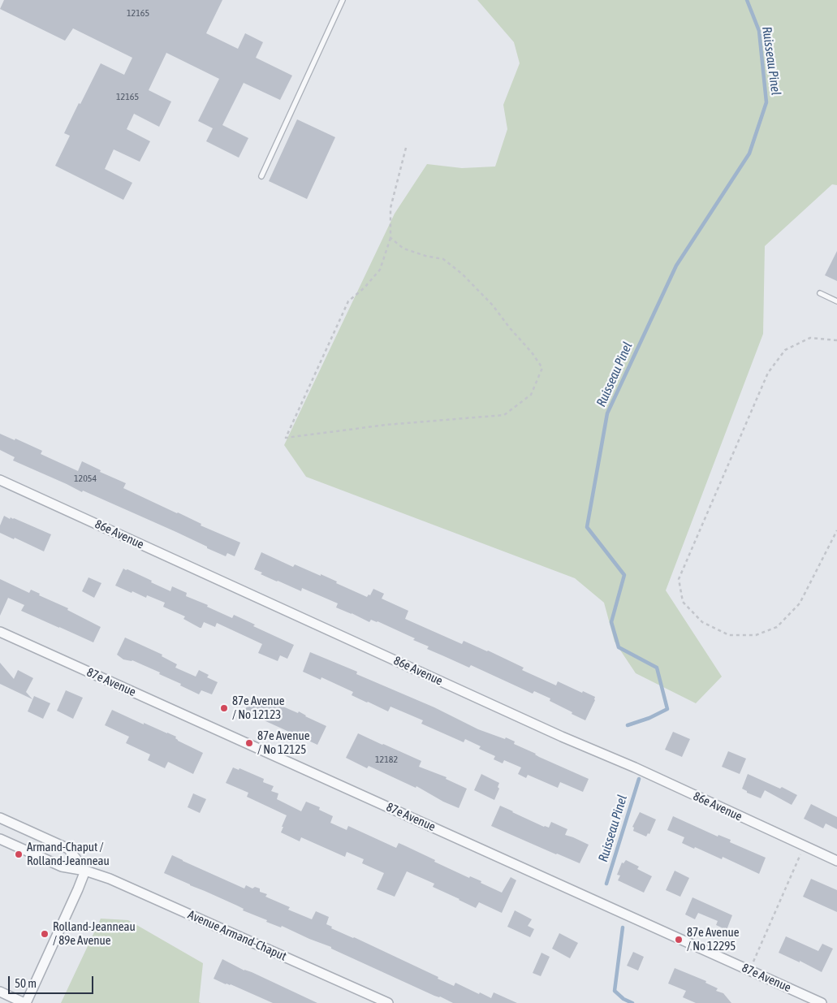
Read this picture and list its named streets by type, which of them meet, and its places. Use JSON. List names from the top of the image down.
{
  "streets": {
    "street": ["86e Avenue", "87e Avenue", "Avenue Armand-Chaput"]
  },
  "water": ["Ruisseau Pinel"],
  "places": [
    "87e Avenue / No 12123",
    "87e Avenue / No 12125",
    "Armand-Chaput / Rolland-Jeanneau",
    "Rolland-Jeanneau / 89e Avenue",
    "87e Avenue / No 12295"
  ],
  "house_numbers": [
    "12165",
    "12165",
    "12054",
    "12182"
  ],
  "scale_bar": "50 m"
}
